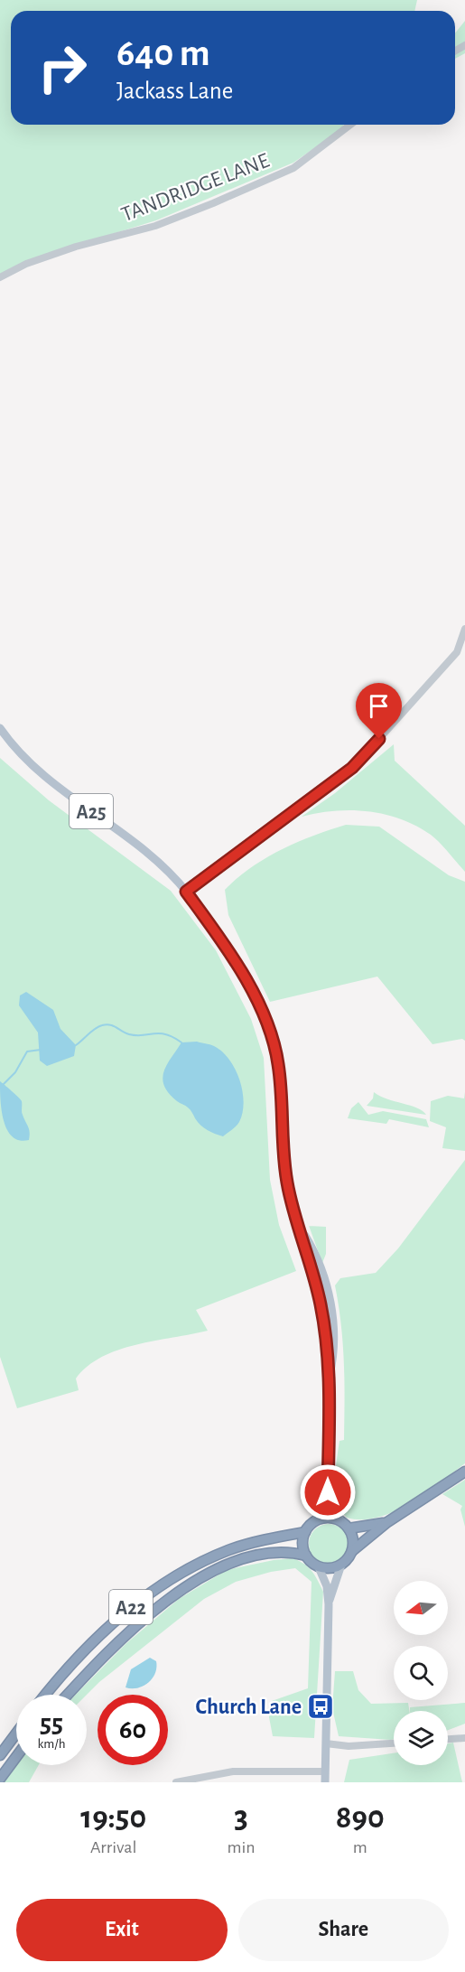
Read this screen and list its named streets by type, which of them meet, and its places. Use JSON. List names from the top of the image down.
{
  "streets": {
    "highway": ["A22"],
    "main road": ["A25"],
    "street": ["TANDRIDGE LANE"]
  },
  "crossings": [
    ["A25", "A22"]
  ],
  "places": {
    "bus stop": ["Church Lane"]
  },
  "north": "left",
  "page": {
    "turn": ["640 m", "Jackass Lane"],
    "speed": "55 km/h",
    "limit": "60",
    "eta": [
      "19:50",
      "Arrival",
      "3",
      "min",
      "890",
      "m"
    ],
    "buttons": ["Exit", "Share"]
  }
}
